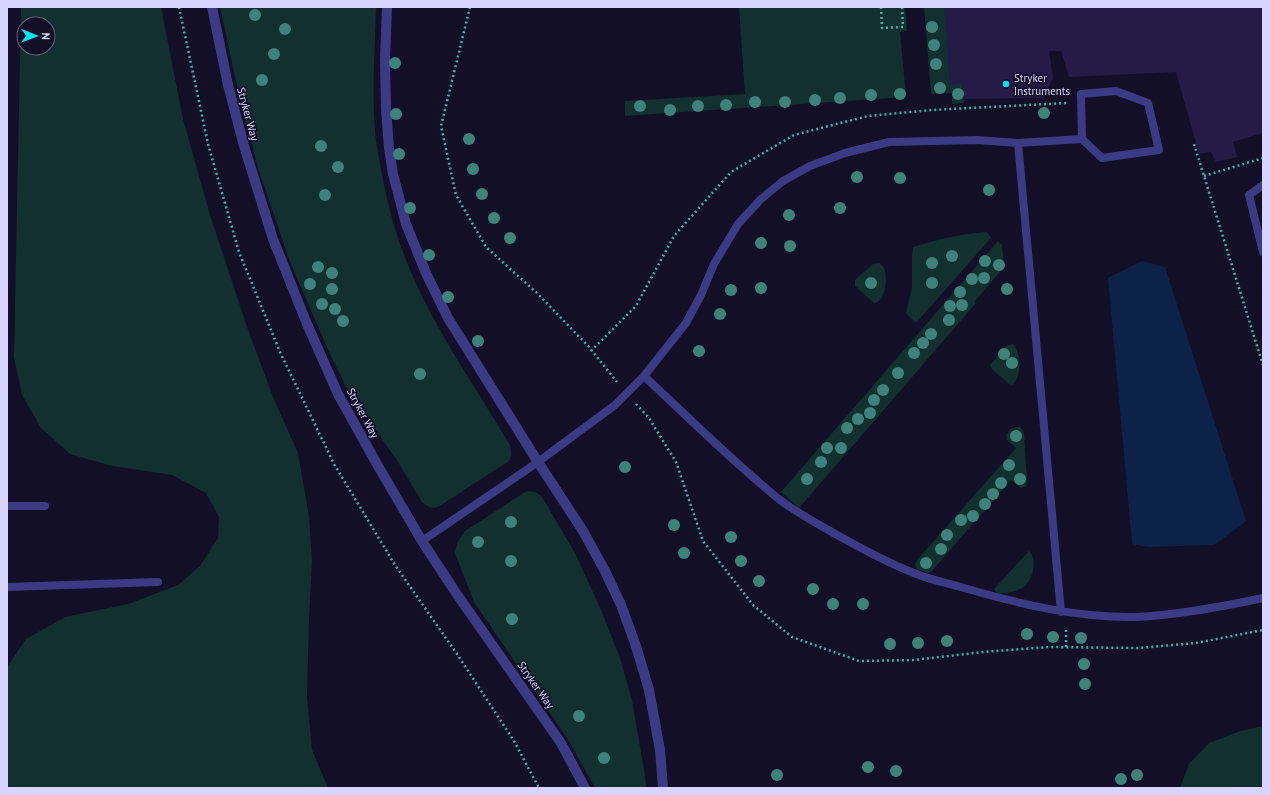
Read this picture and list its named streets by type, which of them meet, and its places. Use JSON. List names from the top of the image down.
{
  "streets": {
    "street": ["Stryker Way"]
  },
  "places": ["Stryker Instruments"],
  "north": "right"
}
